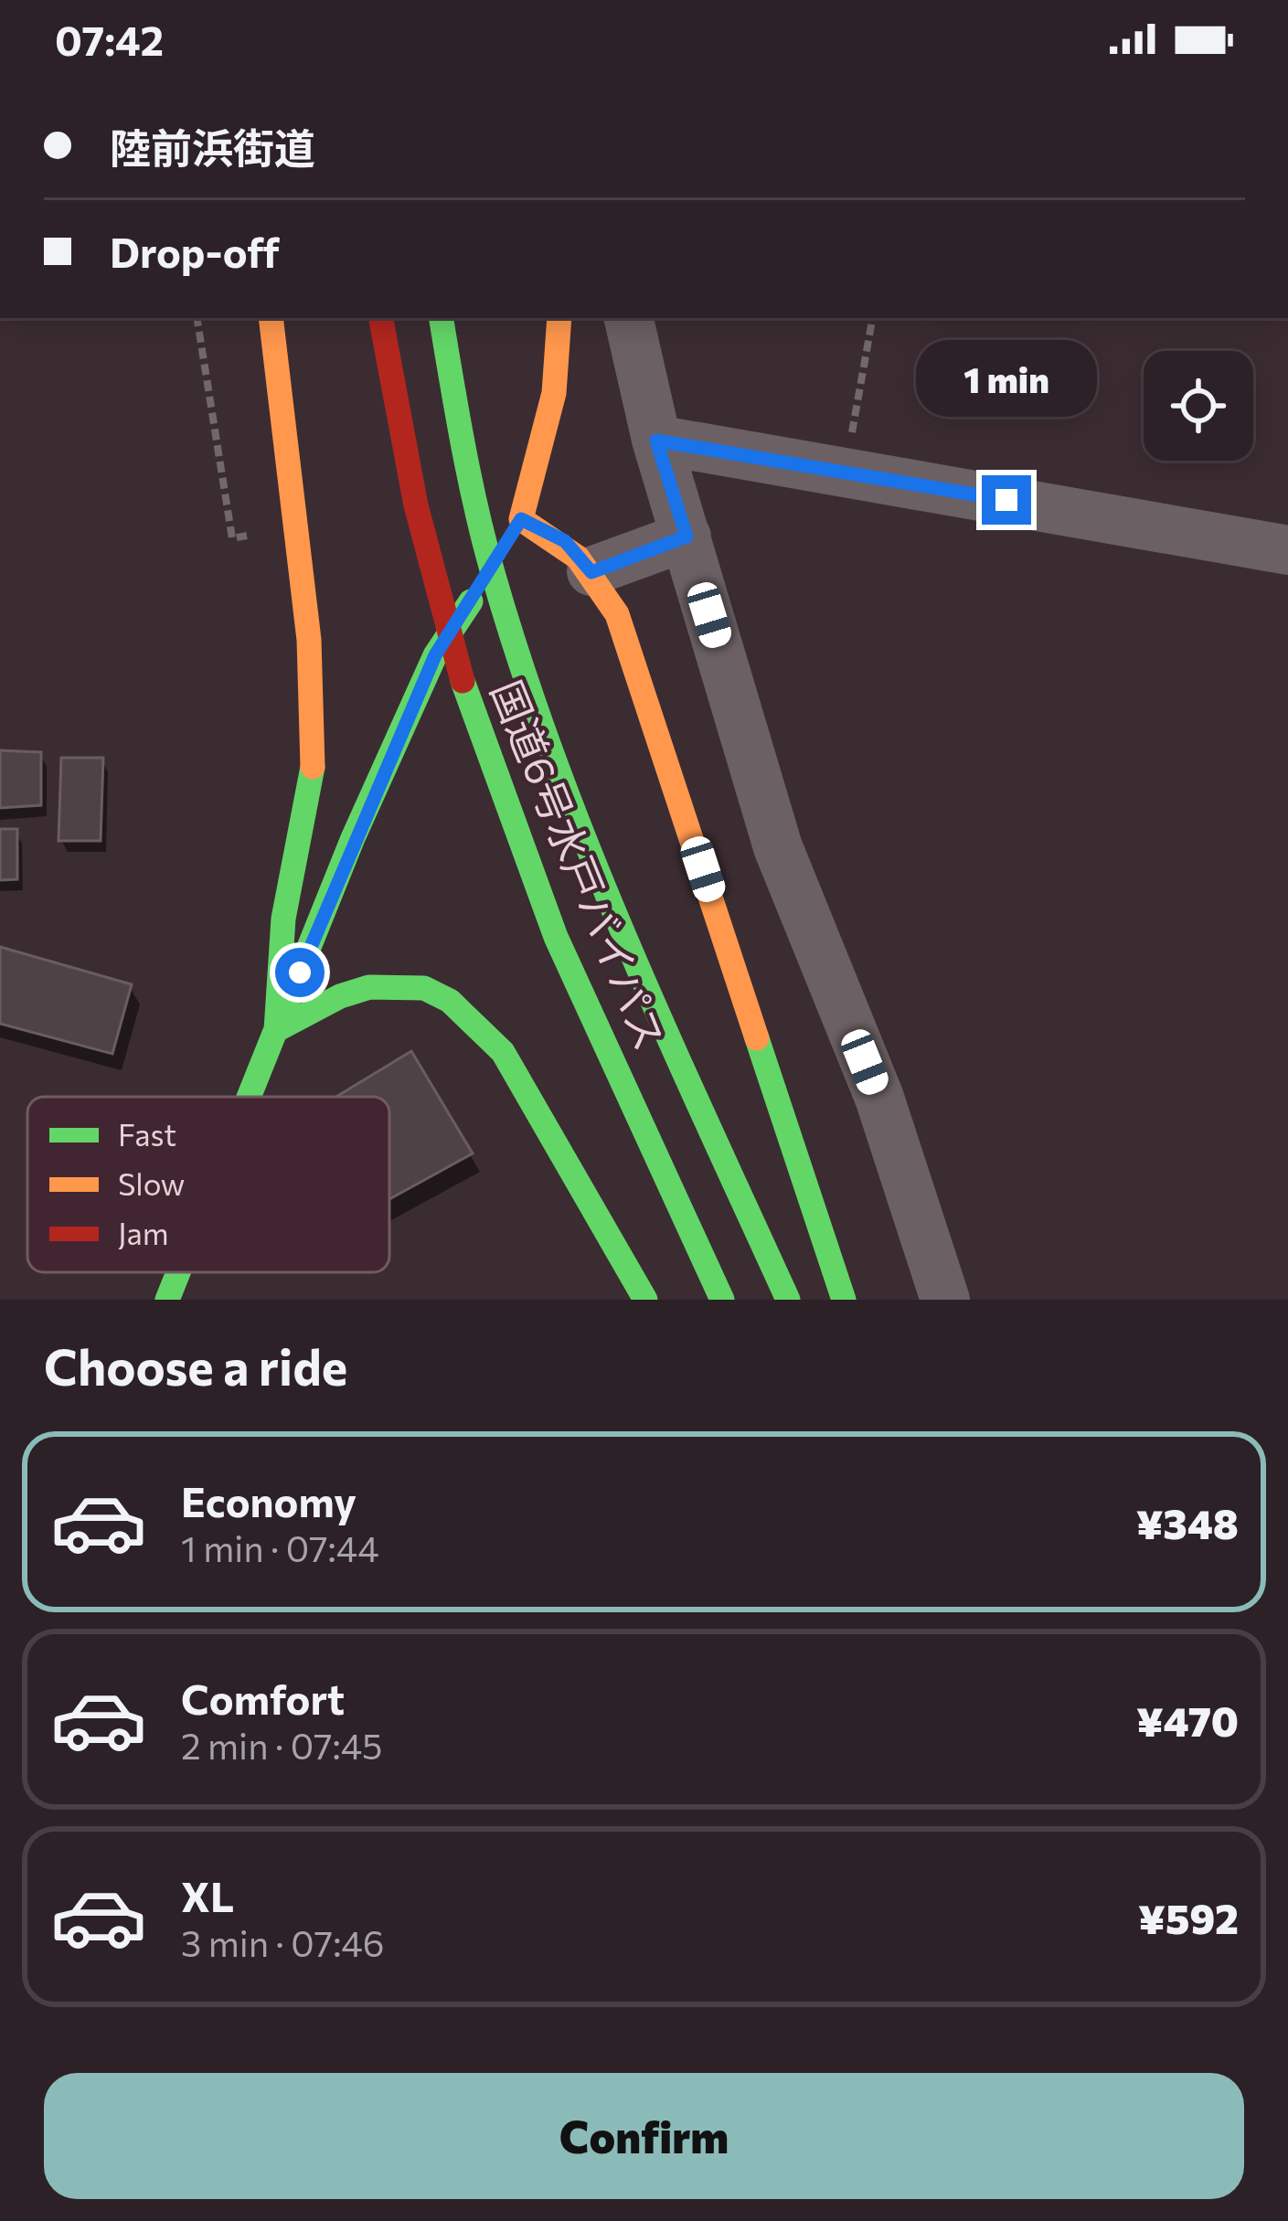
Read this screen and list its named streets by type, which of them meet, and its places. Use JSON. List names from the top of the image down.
{
  "streets": {
    "main road": ["国道6号水戸バイパス"]
  },
  "legend": ["Fast", "Slow", "Jam"],
  "page": {
    "status": "07:42",
    "banner": ["陸前浜街道", "Drop-off"],
    "bubble": "1 min",
    "heading": "Choose a ride",
    "list": [
      {
        "name": "Economy",
        "note": "1 min · 07:44",
        "value": "¥348"
      },
      {
        "name": "Comfort",
        "note": "2 min · 07:45",
        "value": "¥470"
      },
      {
        "name": "XL",
        "note": "3 min · 07:46",
        "value": "¥592"
      }
    ],
    "buttons": "Confirm"
  }
}
